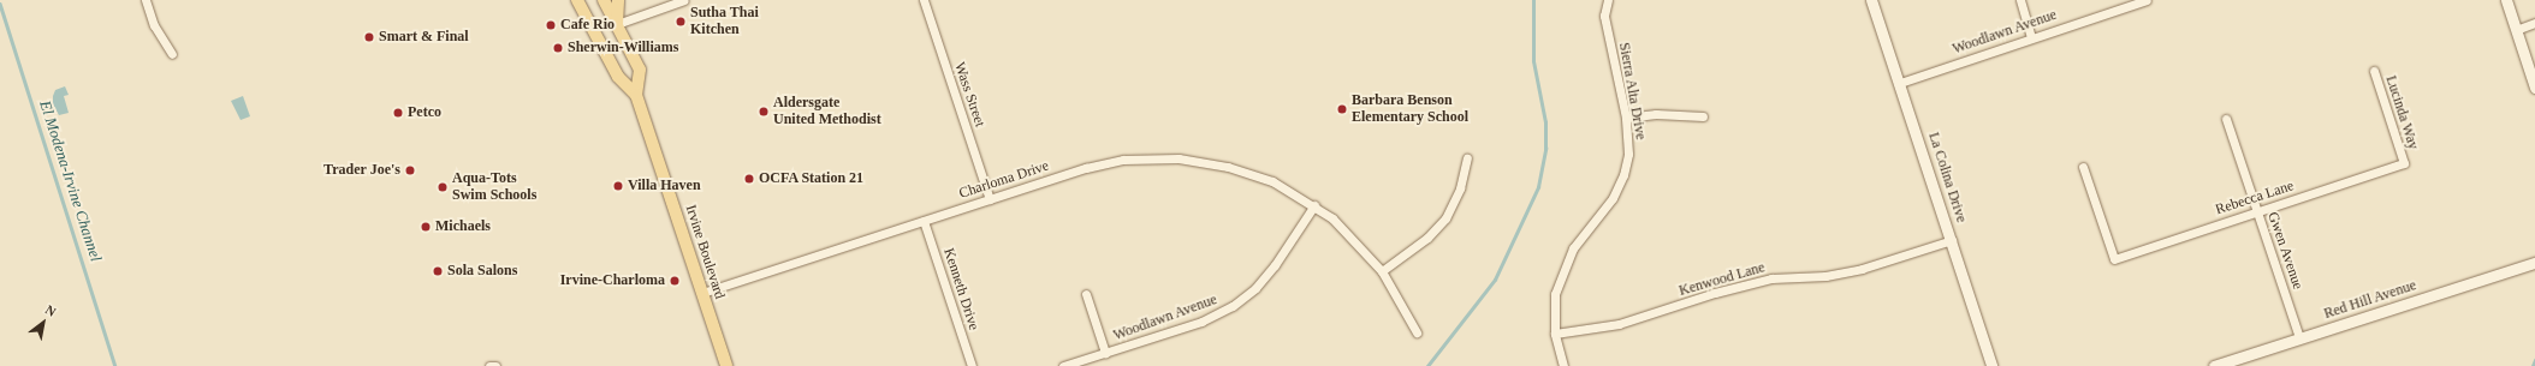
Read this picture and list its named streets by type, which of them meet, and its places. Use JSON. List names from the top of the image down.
{
  "streets": {
    "main road": ["Irvine Boulevard"],
    "street": [
      "Woodlawn Avenue",
      "Sierra Alta Drive",
      "Wass Street",
      "Lucinda Way",
      "La Colina Drive",
      "Charloma Drive",
      "Rebecca Lane",
      "Gwen Avenue",
      "Kenwood Lane",
      "Kenneth Drive",
      "Red Hill Avenue"
    ]
  },
  "crossings": [
    ["Woodlawn Avenue", "La Colina Drive"],
    ["Woodlawn Avenue", "Charloma Drive"],
    ["Sierra Alta Drive", "Kenwood Lane"],
    ["Wass Street", "Charloma Drive"],
    ["Lucinda Way", "Rebecca Lane"],
    ["La Colina Drive", "Kenwood Lane"],
    ["Charloma Drive", "Irvine Boulevard"],
    ["Charloma Drive", "Kenneth Drive"],
    ["Rebecca Lane", "Gwen Avenue"],
    ["Gwen Avenue", "Red Hill Avenue"]
  ],
  "water": ["El Modena-Irvine Channel"],
  "places": [
    "Sutha Thai Kitchen",
    "Cafe Rio",
    "Smart & Final",
    "Sherwin-Williams",
    "Barbara Benson Elementary School",
    "Aldersgate United Methodist",
    "Petco",
    "Trader Joe's",
    "OCFA Station 21",
    "Villa Haven",
    "Aqua-Tots Swim Schools",
    "Michaels",
    "Sola Salons",
    "Irvine-Charloma"
  ],
  "north": "top right"
}
